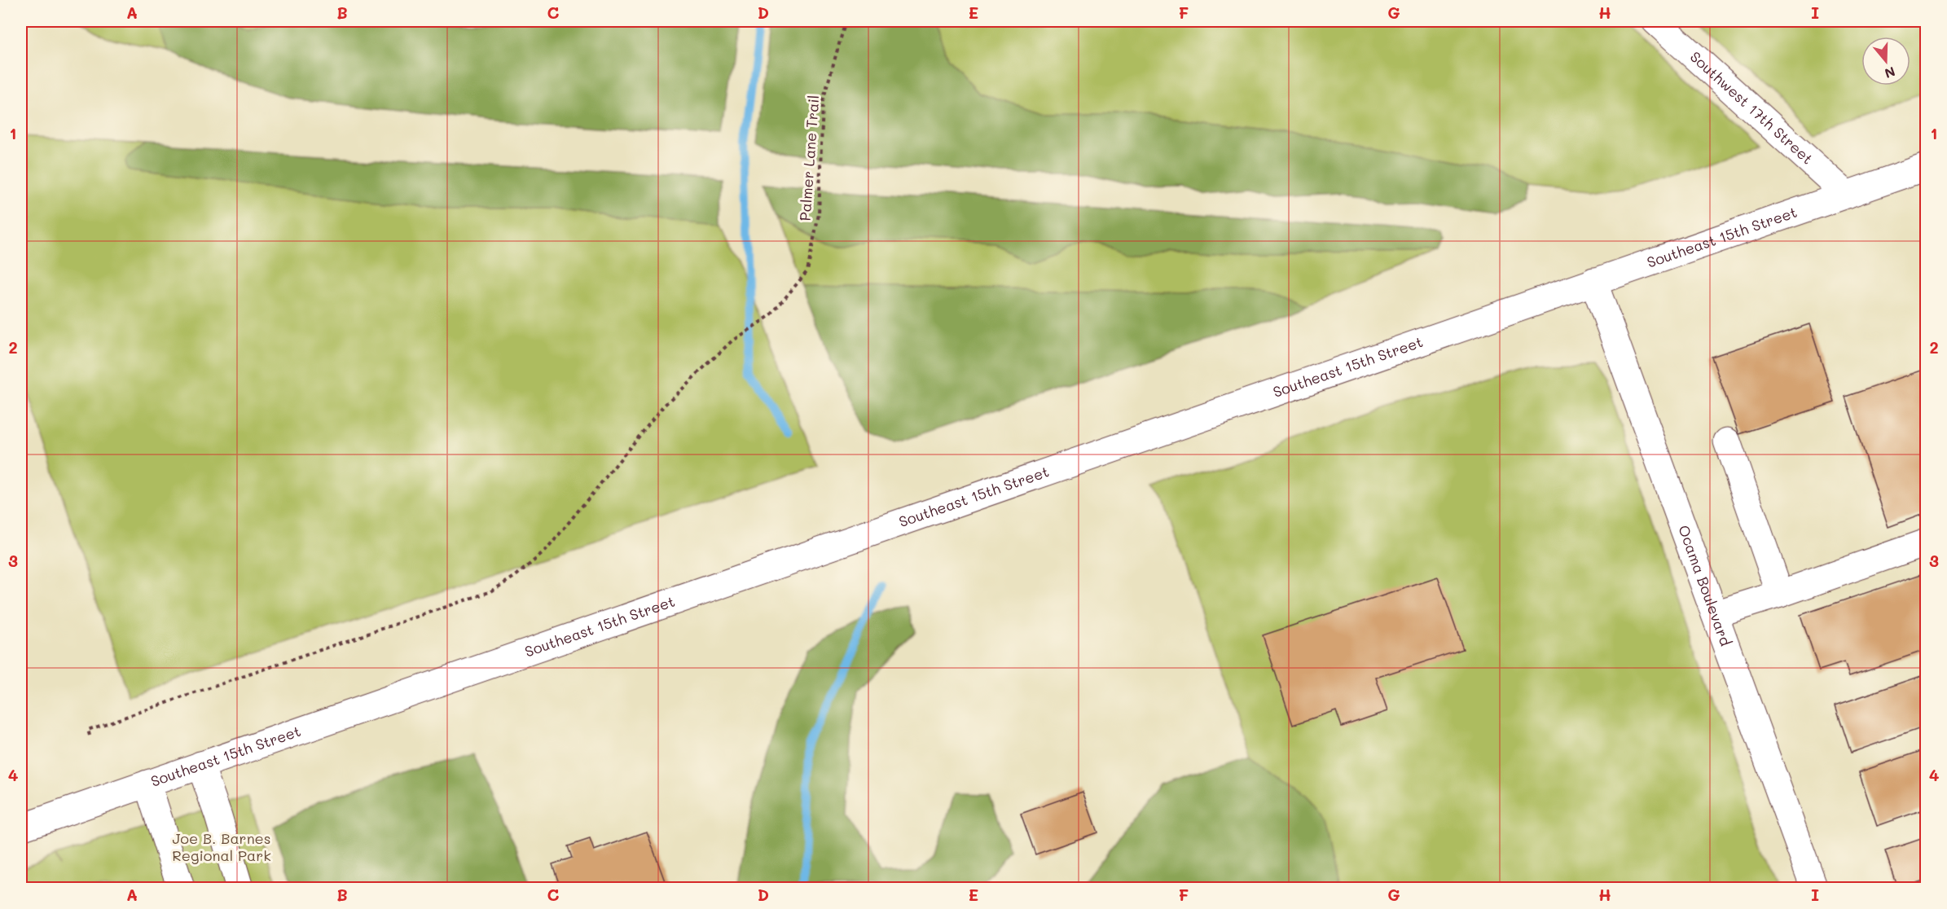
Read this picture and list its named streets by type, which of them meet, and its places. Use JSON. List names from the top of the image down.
{
  "streets": {
    "main road": ["Southwest 17th Street", "Southeast 15th Street", "Ocama Boulevard"],
    "path": ["Palmer Lane Trail"]
  },
  "crossings": [
    ["Southwest 17th Street", "Southeast 15th Street"],
    ["Southeast 15th Street", "Ocama Boulevard"]
  ],
  "parks": ["Joe B. Barnes Regional Park"],
  "north": "bottom",
  "grid": {
    "columns": [
      "A",
      "B",
      "C",
      "D",
      "E",
      "F",
      "G",
      "H",
      "I"
    ],
    "rows": [
      "1",
      "2",
      "3",
      "4"
    ]
  }
}
